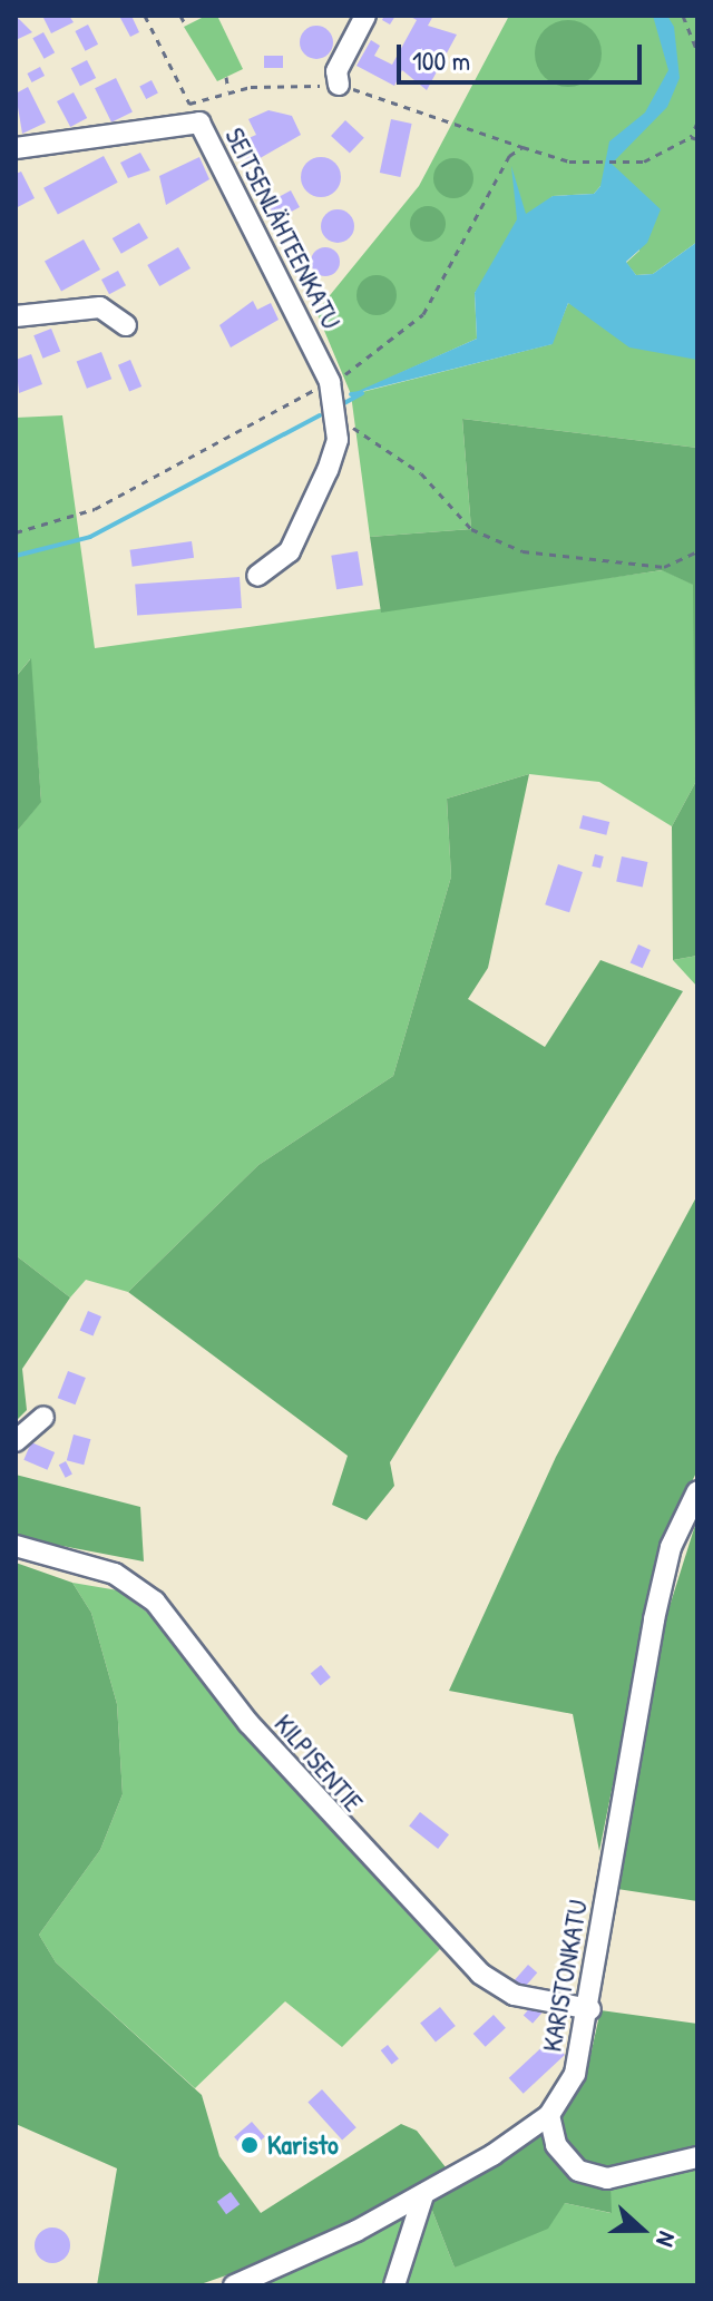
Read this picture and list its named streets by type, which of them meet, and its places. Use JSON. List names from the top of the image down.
{
  "streets": {
    "street": ["SEITSENLÄHTEENKATU", "KILPISENTIE", "KARISTONKATU"]
  },
  "crossings": [
    ["KILPISENTIE", "KARISTONKATU"]
  ],
  "places": ["Karisto"],
  "scale_bar": "100 m",
  "north": "right"
}
